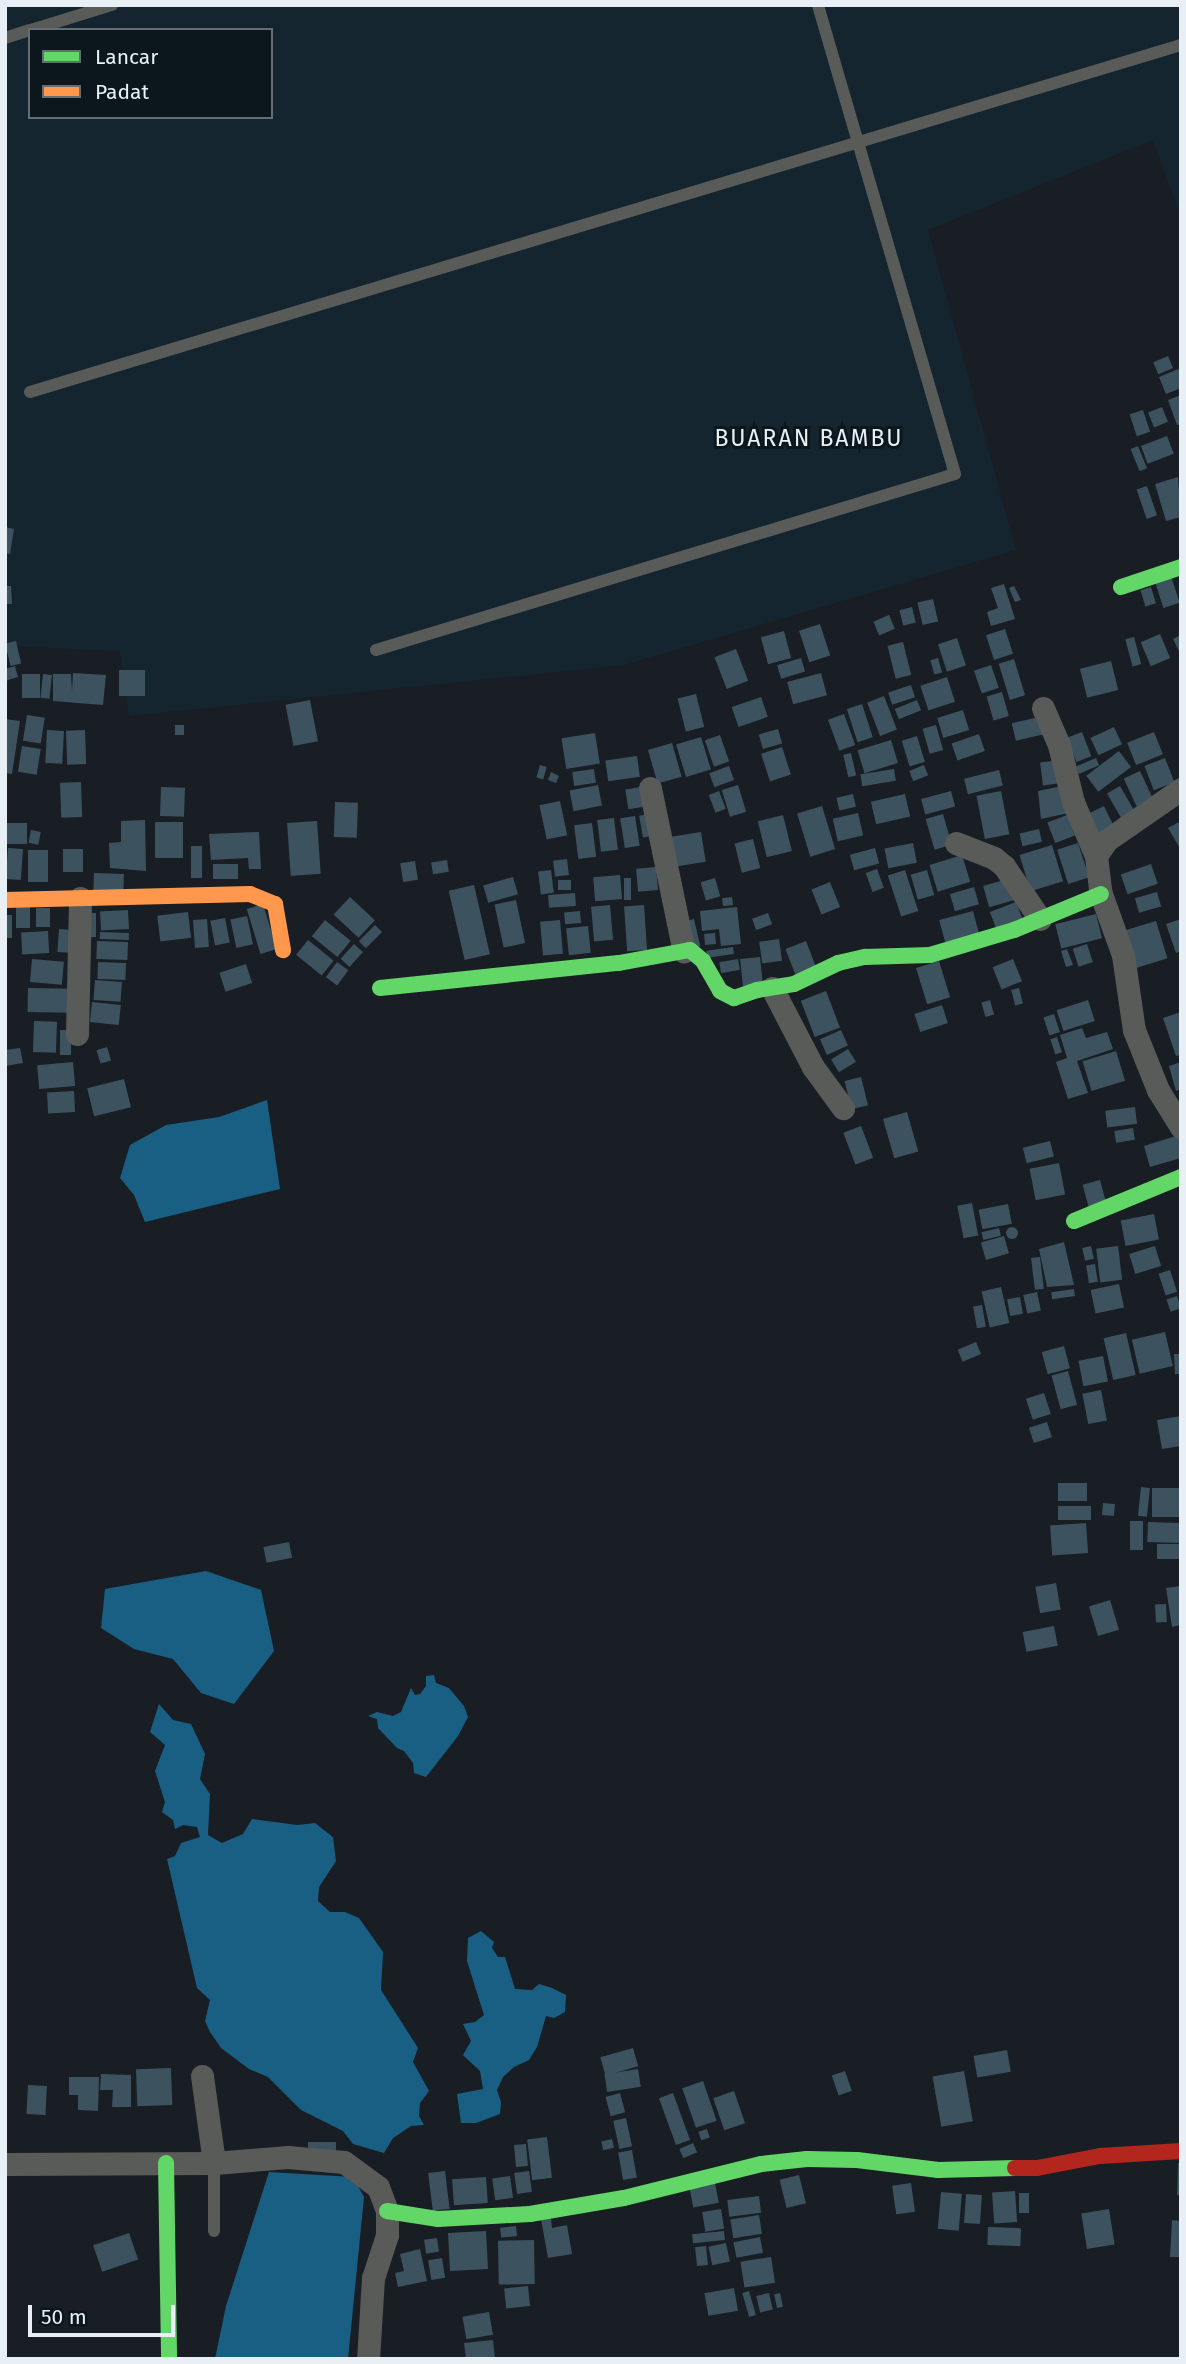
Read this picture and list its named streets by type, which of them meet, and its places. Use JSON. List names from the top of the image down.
{
  "districts": ["BUARAN BAMBU"],
  "legend": ["Lancar", "Padat"],
  "scale_bar": "50 m"
}
